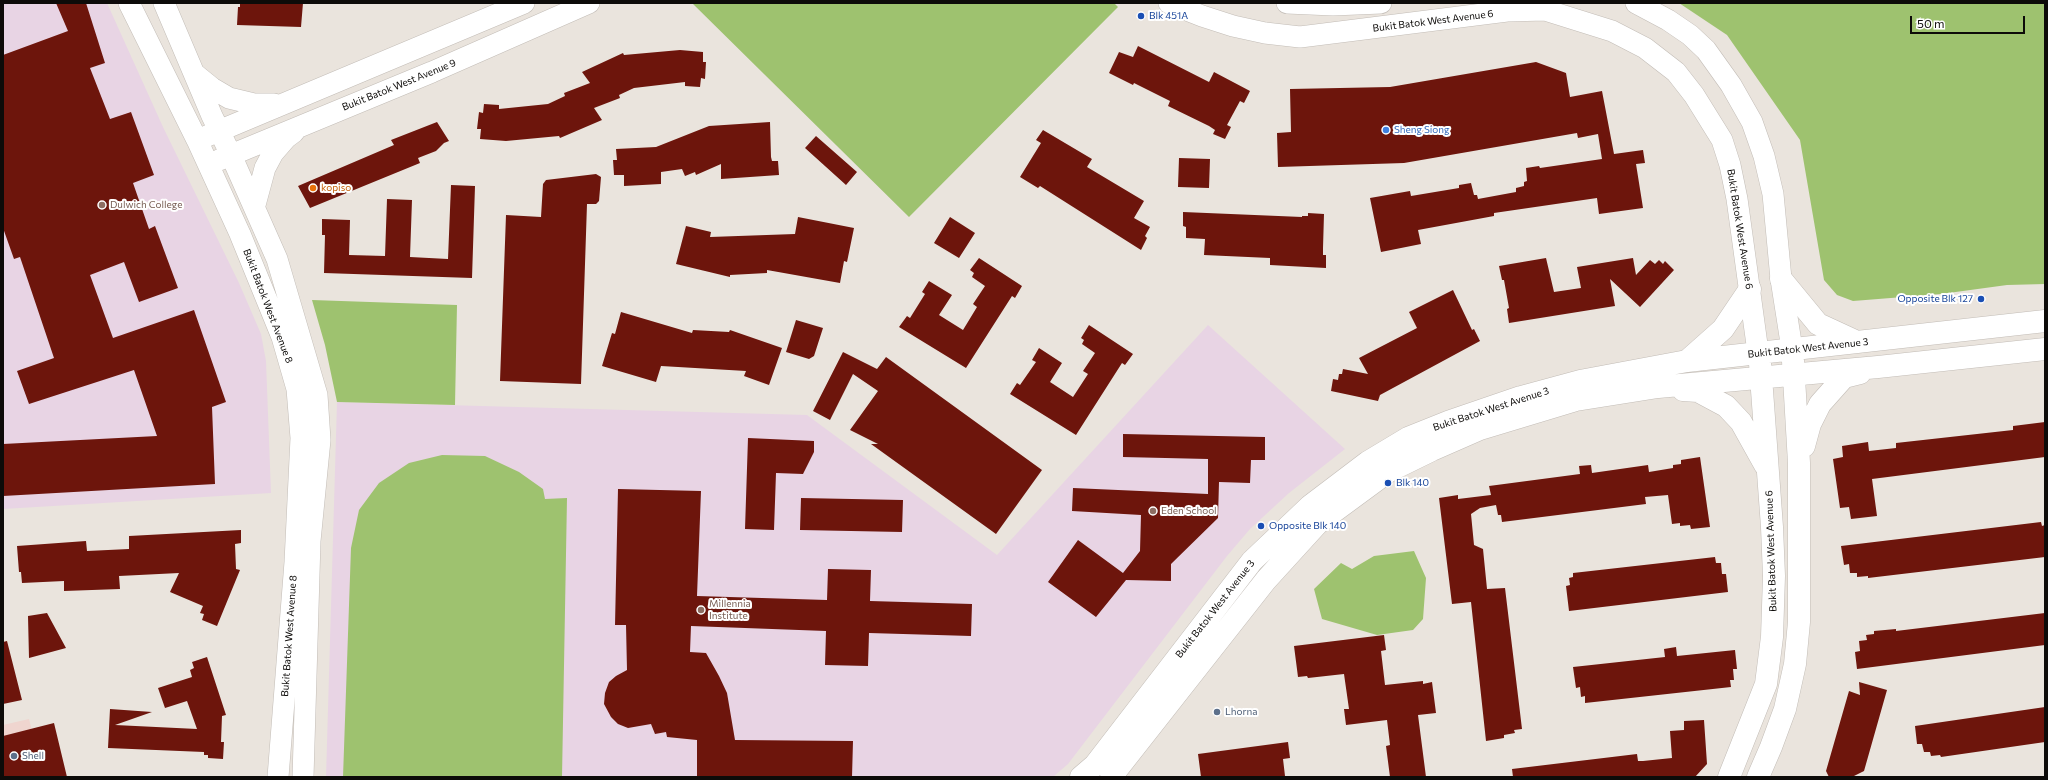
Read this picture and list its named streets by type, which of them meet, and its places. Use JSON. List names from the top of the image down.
{
  "streets": {
    "main road": ["Bukit Batok West Avenue 6", "Bukit Batok West Avenue 3"],
    "street": ["Bukit Batok West Avenue 9", "Bukit Batok West Avenue 8"]
  },
  "crossings": [
    ["Bukit Batok West Avenue 6", "Bukit Batok West Avenue 3"],
    ["Bukit Batok West Avenue 9", "Bukit Batok West Avenue 8"]
  ],
  "places": [
    "Blk 451A",
    "Sheng Siong",
    "kopiso",
    "Dulwich College",
    "Opposite Blk 127",
    "Blk 140",
    "Eden School",
    "Opposite Blk 140",
    "Millennia Institute",
    "Lhorna",
    "Shell"
  ],
  "scale_bar": "50 m"
}
